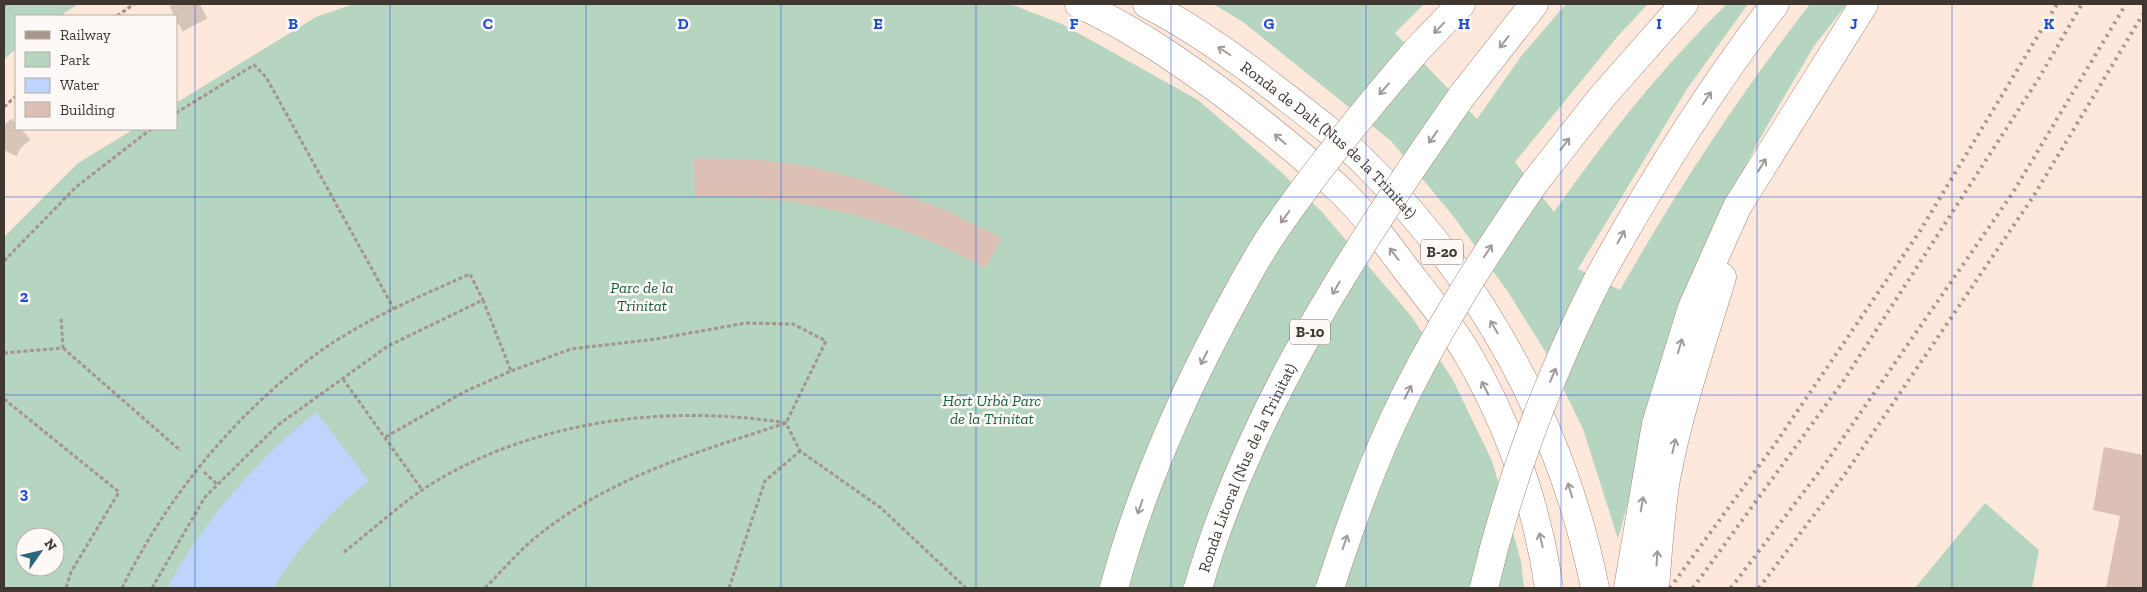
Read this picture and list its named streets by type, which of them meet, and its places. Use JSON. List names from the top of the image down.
{
  "streets": {
    "highway": [
      "Ronda de Dalt (Nus de la Trinitat)",
      "B-20",
      "B-10",
      "Ronda Litoral (Nus de la Trinitat)"
    ]
  },
  "parks": ["Parc de la Trinitat", "Hort Urbà Parc de la Trinitat"],
  "legend": [
    "Railway",
    "Park",
    "Water",
    "Building"
  ],
  "north": "top right",
  "grid": {
    "columns": [
      "B",
      "C",
      "D",
      "E",
      "F",
      "G",
      "H",
      "I",
      "J",
      "K"
    ],
    "rows": ["2", "3"]
  }
}
